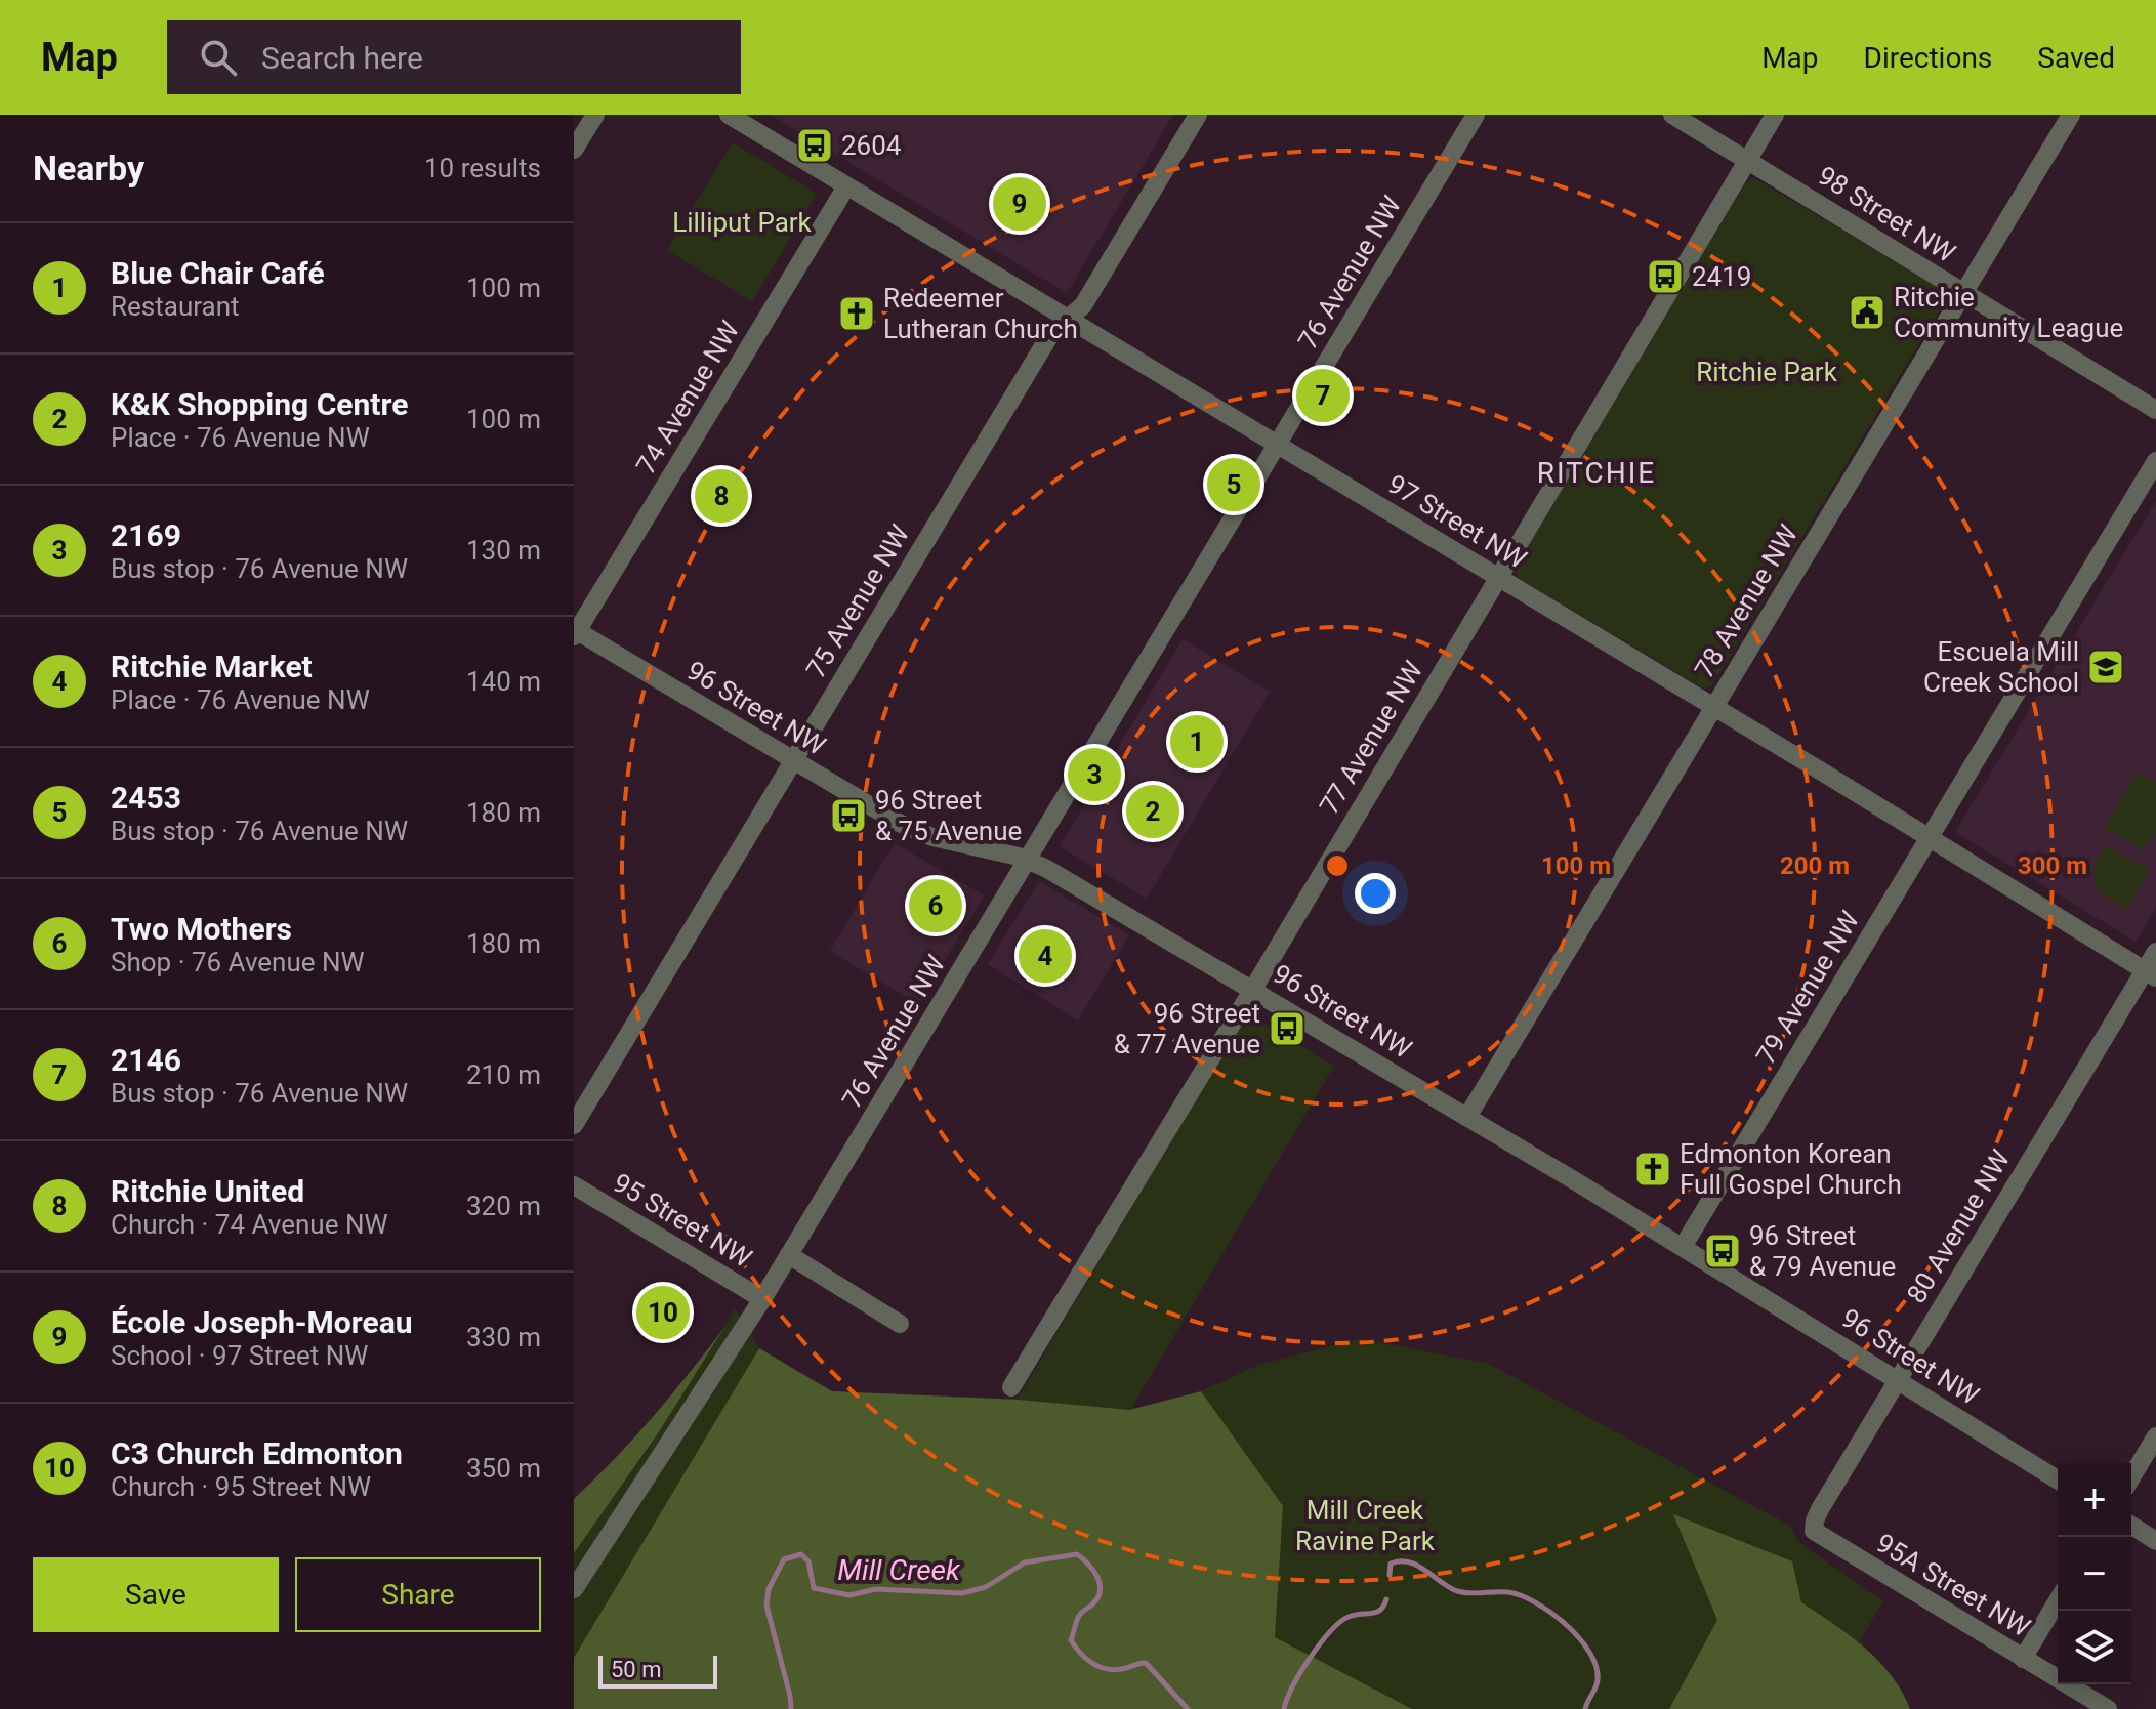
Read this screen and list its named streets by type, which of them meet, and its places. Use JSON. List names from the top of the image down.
{
  "streets": {
    "street": [
      "98 Street NW",
      "76 Avenue NW",
      "74 Avenue NW",
      "97 Street NW",
      "75 Avenue NW",
      "78 Avenue NW",
      "96 Street NW",
      "77 Avenue NW",
      "79 Avenue NW",
      "95 Street NW",
      "80 Avenue NW",
      "95A Street NW"
    ]
  },
  "crossings": [
    ["98 Street NW", "78 Avenue NW"],
    ["98 Street NW", "77 Avenue NW"],
    ["76 Avenue NW", "97 Street NW"],
    ["76 Avenue NW", "96 Street NW"],
    ["76 Avenue NW", "95 Street NW"],
    ["74 Avenue NW", "97 Street NW"],
    ["74 Avenue NW", "96 Street NW"],
    ["97 Street NW", "75 Avenue NW"],
    ["97 Street NW", "78 Avenue NW"],
    ["97 Street NW", "77 Avenue NW"],
    ["97 Street NW", "79 Avenue NW"],
    ["97 Street NW", "80 Avenue NW"],
    ["75 Avenue NW", "96 Street NW"],
    ["78 Avenue NW", "96 Street NW"],
    ["96 Street NW", "77 Avenue NW"],
    ["96 Street NW", "79 Avenue NW"],
    ["96 Street NW", "80 Avenue NW"],
    ["80 Avenue NW", "95A Street NW"]
  ],
  "districts": ["RITCHIE"],
  "water": ["Mill Creek"],
  "parks": ["Lilliput Park", "Ritchie Park", "Mill Creek Ravine Park"],
  "places": {
    "bus stop": [
      "2604",
      "2419",
      "96 Street & 75 Avenue",
      "96 Street & 77 Avenue",
      "96 Street & 79 Avenue"
    ],
    "public building": ["Ritchie Community League"],
    "church": ["Redeemer Lutheran Church", "Edmonton Korean Full Gospel Church"],
    "school or university": ["Escuela Mill Creek School"]
  },
  "scale_bar": "50 m",
  "page": {
    "header": "Map",
    "search": "Search here",
    "nav": ["Map", "Directions", "Saved"],
    "heading": ["Nearby", "10 results"],
    "pins": [
      "9",
      "7",
      "5",
      "8",
      "1",
      "3",
      "2",
      "6",
      "4",
      "10"
    ],
    "list": [
      {
        "mark": "1",
        "name": "Blue Chair Café",
        "note": "Restaurant",
        "value": "100 m"
      },
      {
        "mark": "2",
        "name": "K&K Shopping Centre",
        "note": "Place · 76 Avenue NW",
        "value": "100 m"
      },
      {
        "mark": "3",
        "name": "2169",
        "note": "Bus stop · 76 Avenue NW",
        "value": "130 m"
      },
      {
        "mark": "4",
        "name": "Ritchie Market",
        "note": "Place · 76 Avenue NW",
        "value": "140 m"
      },
      {
        "mark": "5",
        "name": "2453",
        "note": "Bus stop · 76 Avenue NW",
        "value": "180 m"
      },
      {
        "mark": "6",
        "name": "Two Mothers",
        "note": "Shop · 76 Avenue NW",
        "value": "180 m"
      },
      {
        "mark": "7",
        "name": "2146",
        "note": "Bus stop · 76 Avenue NW",
        "value": "210 m"
      },
      {
        "mark": "8",
        "name": "Ritchie United",
        "note": "Church · 74 Avenue NW",
        "value": "320 m"
      },
      {
        "mark": "9",
        "name": "École Joseph-Moreau",
        "note": "School · 97 Street NW",
        "value": "330 m"
      },
      {
        "mark": "10",
        "name": "C3 Church Edmonton",
        "note": "Church · 95 Street NW",
        "value": "350 m"
      }
    ],
    "map_buttons": ["+", "−"],
    "buttons": ["Save", "Share"],
    "scale": "50 m"
  },
  "rings": ["100 m", "200 m", "300 m"]
}
